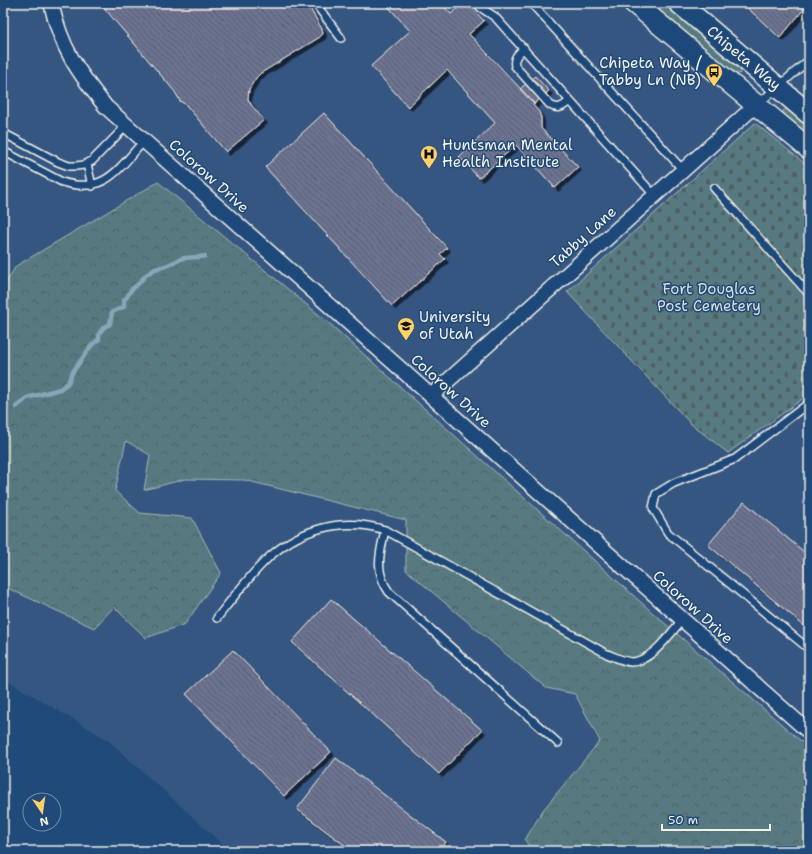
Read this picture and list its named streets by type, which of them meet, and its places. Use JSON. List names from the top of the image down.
{
  "streets": {
    "street": ["Chipeta Way", "Colorow Drive", "Tabby Lane"]
  },
  "crossings": [
    ["Chipeta Way", "Tabby Lane"],
    ["Colorow Drive", "Tabby Lane"]
  ],
  "parks": ["Fort Douglas Post Cemetery"],
  "places": {
    "bus stop": ["Chipeta Way / Tabby Ln (NB)"],
    "hospital": ["Huntsman Mental Health Institute"],
    "school or university": ["University of Utah"]
  },
  "scale_bar": "50 m",
  "north": "bottom"
}
